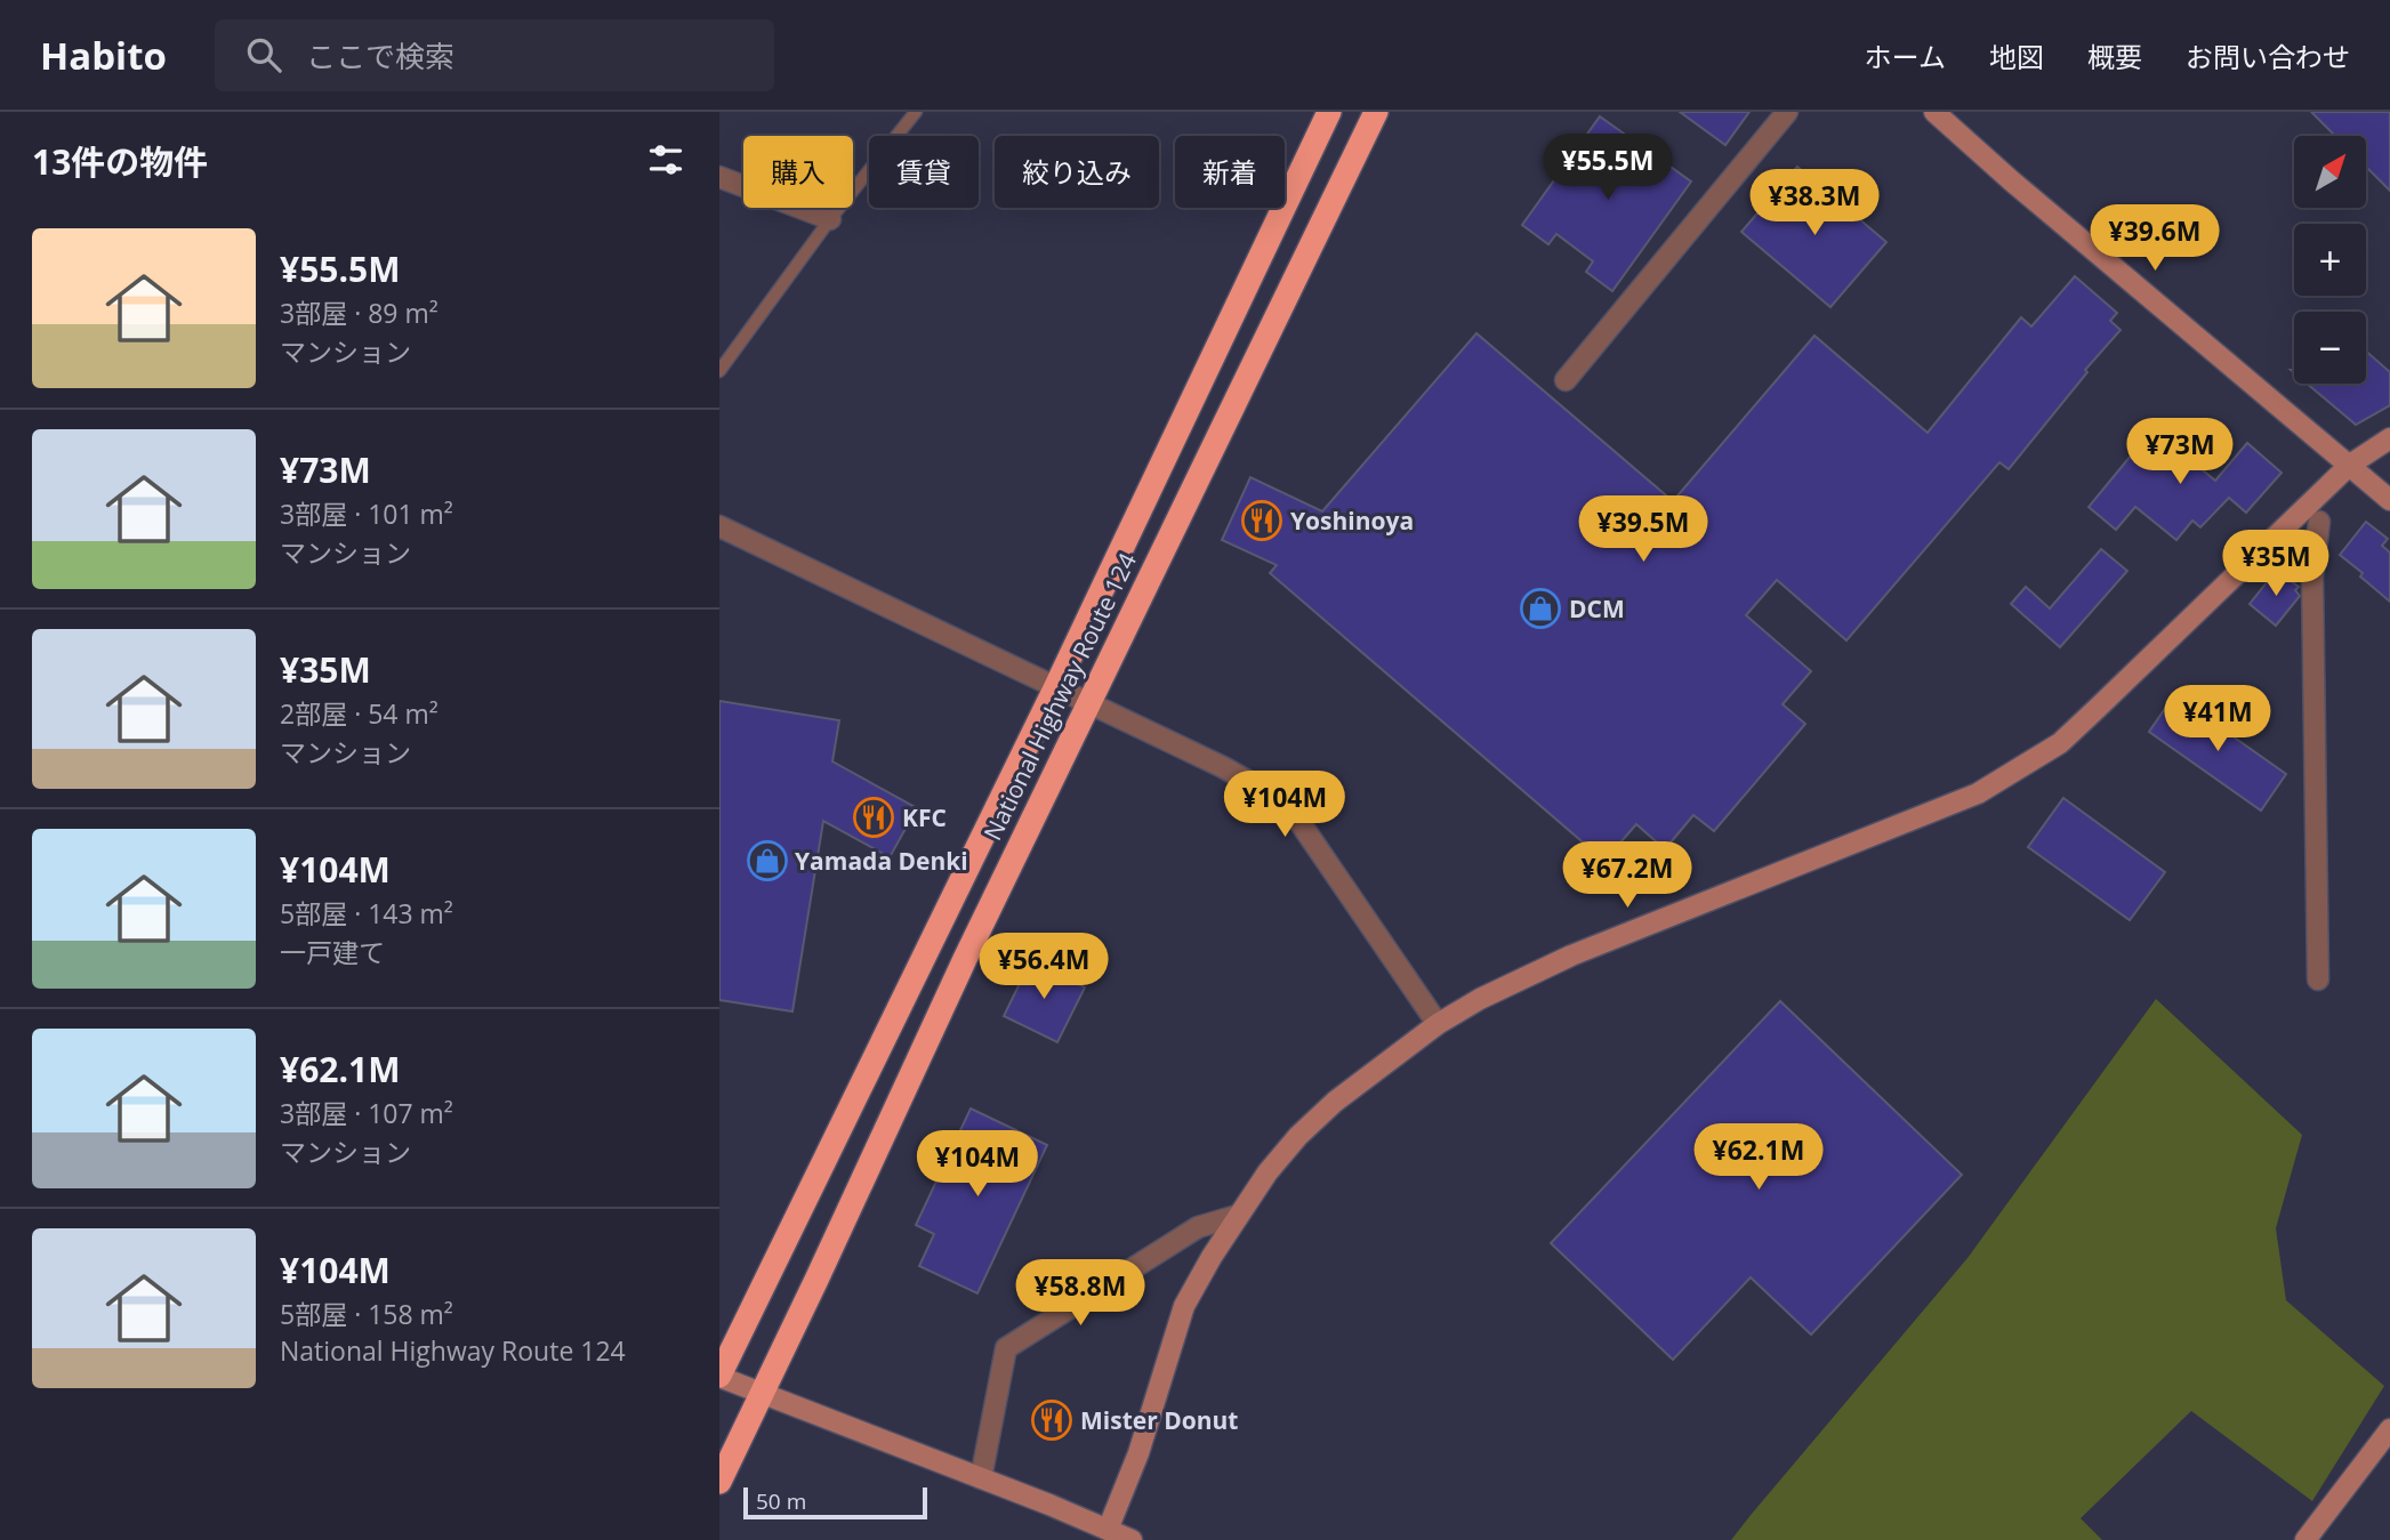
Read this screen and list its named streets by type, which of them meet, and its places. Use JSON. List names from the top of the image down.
{
  "streets": {
    "highway": ["National Highway Route 124"]
  },
  "places": {
    "restaurant": ["Yoshinoya", "KFC", "Mister Donut"],
    "shop": ["DCM", "Yamada Denki"]
  },
  "scale_bar": "50 m",
  "north": "top right",
  "page": {
    "header": "Habito",
    "search": "ここで検索",
    "nav": [
      "ホーム",
      "地図",
      "概要",
      "お問い合わせ"
    ],
    "heading": "13件の物件",
    "price": [
      "¥55.5M",
      "¥38.3M",
      "¥39.6M",
      "¥73M",
      "¥39.5M",
      "¥35M",
      "¥41M",
      "¥104M",
      "¥67.2M",
      "¥56.4M",
      "¥62.1M",
      "¥104M",
      "¥58.8M"
    ],
    "map_buttons": ["+", "−"],
    "chip": [
      "購入",
      "賃貸",
      "絞り込み",
      "新着"
    ],
    "list": [
      {
        "name": "¥55.5M",
        "note": "3部屋 · 89 m² · マンション"
      },
      {
        "name": "¥73M",
        "note": "3部屋 · 101 m² · マンション"
      },
      {
        "name": "¥35M",
        "note": "2部屋 · 54 m² · マンション"
      },
      {
        "name": "¥104M",
        "note": "5部屋 · 143 m² · 一戸建て"
      },
      {
        "name": "¥62.1M",
        "note": "3部屋 · 107 m² · マンション"
      },
      {
        "name": "¥104M",
        "note": "5部屋 · 158 m² · National Highway Route 124"
      }
    ],
    "scale": "50 m"
  }
}
